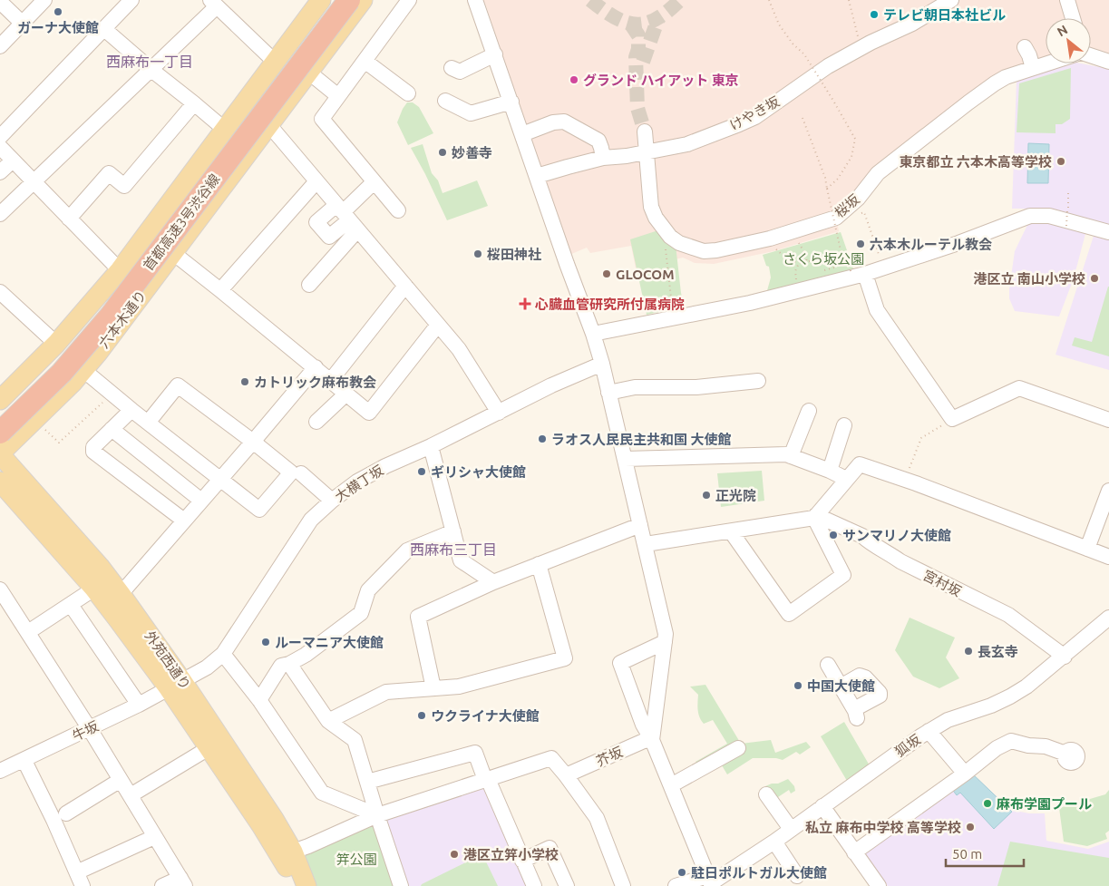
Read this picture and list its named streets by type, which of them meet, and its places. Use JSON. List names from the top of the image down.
{
  "streets": {
    "highway": ["首都高速3号渋谷線"],
    "main road": ["六本木通り", "外苑西通り"],
    "street": [
      "けやき坂",
      "桜坂",
      "大横丁坂",
      "宮村坂",
      "牛坂",
      "狐坂",
      "芥坂"
    ]
  },
  "crossings": [
    ["けやき坂", "桜坂"],
    ["六本木通り", "外苑西通り"],
    ["大横丁坂", "外苑西通り"],
    ["大横丁坂", "牛坂"],
    ["宮村坂", "狐坂"],
    ["外苑西通り", "牛坂"]
  ],
  "districts": ["西麻布一丁目", "西麻布三丁目"],
  "parks": ["さくら坂公園", "笄公園"],
  "places": {
    "other": [
      "ガーナ大使館",
      "テレビ朝日本社ビル",
      "グランド ハイアット 東京",
      "妙善寺",
      "東京都立 六本木高等学校",
      "六本木ルーテル教会",
      "桜田神社",
      "GLOCOM",
      "港区立 南山小学校",
      "カトリック麻布教会",
      "ラオス人民民主共和国 大使館",
      "ギリシャ大使館",
      "正光院",
      "サンマリノ大使館",
      "ルーマニア大使館",
      "長玄寺",
      "中国大使館",
      "ウクライナ大使館",
      "麻布学園プール",
      "私立 麻布中学校 高等学校",
      "港区立笄小学校",
      "駐日ポルトガル大使館"
    ],
    "health": ["心臓血管研究所付属病院"]
  },
  "scale_bar": "50 m",
  "north": "top left"
}
